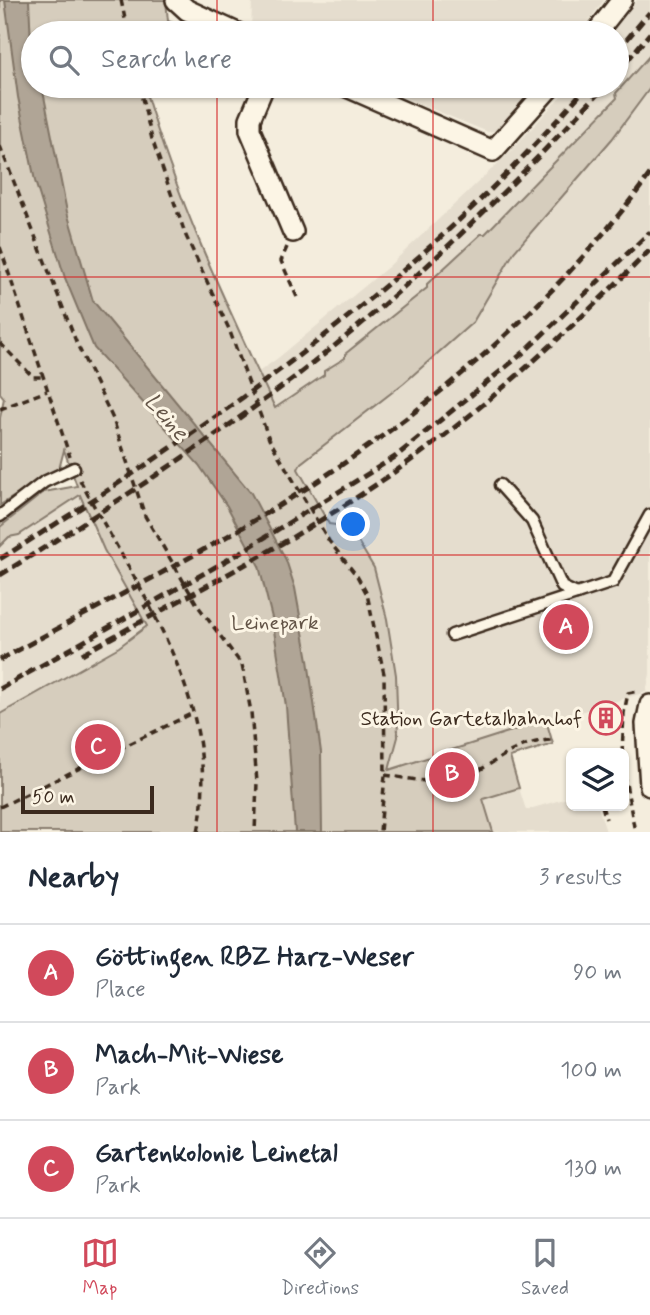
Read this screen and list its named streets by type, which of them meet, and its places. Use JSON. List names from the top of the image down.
{
  "water": ["Leine"],
  "parks": ["Leinepark"],
  "places": {
    "building": ["Station Gartetalbahnhof"]
  },
  "scale_bar": "50 m",
  "page": {
    "search": "Search here",
    "pins": ["A", "C", "B"],
    "scale": "50 m",
    "heading": ["Nearby", "3 results"],
    "list": [
      {
        "mark": "A",
        "name": "Göttingen RBZ Harz-Weser",
        "note": "Place",
        "value": "90 m"
      },
      {
        "mark": "B",
        "name": "Mach-Mit-Wiese",
        "note": "Park",
        "value": "100 m"
      },
      {
        "mark": "C",
        "name": "Gartenkolonie Leinetal",
        "note": "Park",
        "value": "130 m"
      }
    ],
    "nav": ["Map", "Directions", "Saved"]
  }
}
